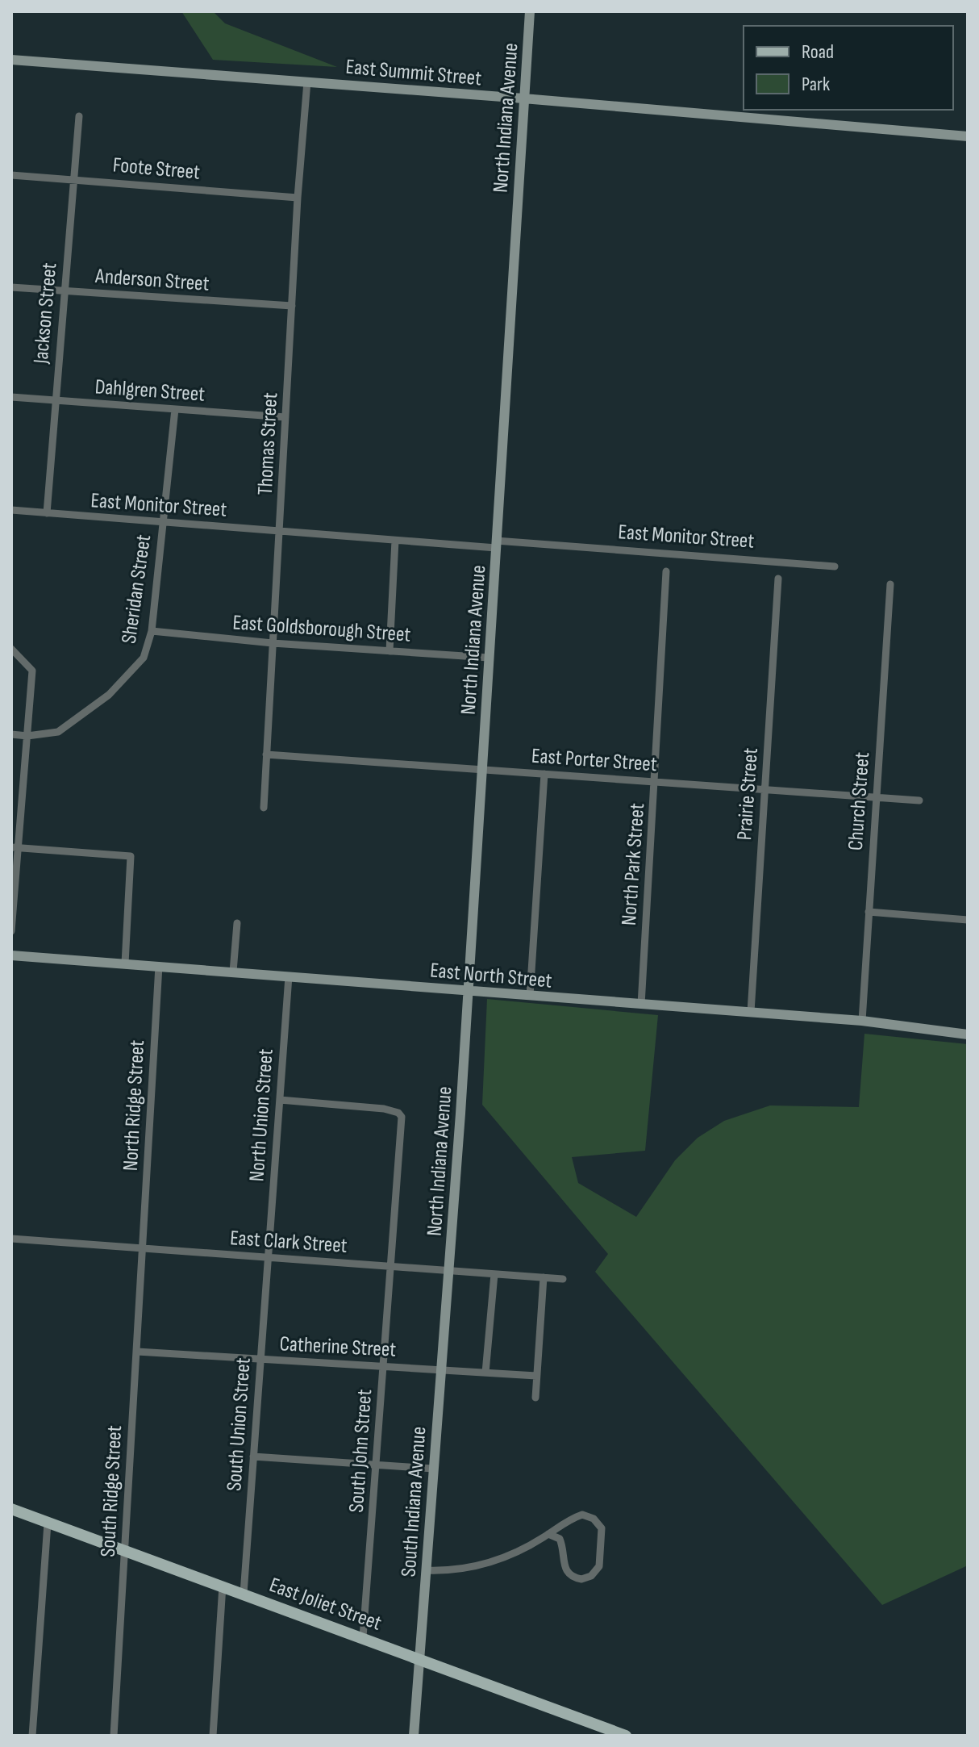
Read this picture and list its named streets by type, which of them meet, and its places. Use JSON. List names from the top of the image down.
{
  "streets": {
    "main road": ["East Joliet Street"],
    "street": [
      "East Summit Street",
      "North Indiana Avenue",
      "Foote Street",
      "Anderson Street",
      "Jackson Street",
      "Dahlgren Street",
      "Thomas Street",
      "East Monitor Street",
      "Sheridan Street",
      "East Goldsborough Street",
      "East Porter Street",
      "Prairie Street",
      "Church Street",
      "North Park Street",
      "East North Street",
      "North Ridge Street",
      "North Union Street",
      "East Clark Street",
      "Catherine Street",
      "South Union Street",
      "South John Street",
      "South Ridge Street",
      "South Indiana Avenue"
    ]
  },
  "crossings": [
    ["East Summit Street", "North Indiana Avenue"],
    ["East Summit Street", "Thomas Street"],
    ["North Indiana Avenue", "East Monitor Street"],
    ["North Indiana Avenue", "East Goldsborough Street"],
    ["North Indiana Avenue", "East Porter Street"],
    ["North Indiana Avenue", "East North Street"],
    ["North Indiana Avenue", "East Clark Street"],
    ["North Indiana Avenue", "South Indiana Avenue"],
    ["Foote Street", "Jackson Street"],
    ["Foote Street", "Thomas Street"],
    ["Anderson Street", "Jackson Street"],
    ["Anderson Street", "Thomas Street"],
    ["Jackson Street", "Dahlgren Street"],
    ["Jackson Street", "East Monitor Street"],
    ["Dahlgren Street", "Thomas Street"],
    ["Dahlgren Street", "Sheridan Street"],
    ["Thomas Street", "East Monitor Street"],
    ["Thomas Street", "East Goldsborough Street"],
    ["Thomas Street", "East Porter Street"],
    ["East Monitor Street", "Sheridan Street"],
    ["Sheridan Street", "East Goldsborough Street"],
    ["East Porter Street", "Prairie Street"],
    ["East Porter Street", "Church Street"],
    ["East Porter Street", "North Park Street"],
    ["Prairie Street", "East North Street"],
    ["Church Street", "East North Street"],
    ["North Park Street", "East North Street"],
    ["East North Street", "North Ridge Street"],
    ["East North Street", "North Union Street"],
    ["North Ridge Street", "East Clark Street"],
    ["North Ridge Street", "South Ridge Street"],
    ["North Union Street", "East Clark Street"],
    ["North Union Street", "South Union Street"],
    ["North Union Street", "South John Street"],
    ["East Clark Street", "South Union Street"],
    ["East Clark Street", "South John Street"],
    ["East Clark Street", "South Ridge Street"],
    ["East Clark Street", "South Indiana Avenue"],
    ["Catherine Street", "South Union Street"],
    ["Catherine Street", "South John Street"],
    ["Catherine Street", "South Ridge Street"],
    ["Catherine Street", "South Indiana Avenue"],
    ["South Union Street", "East Joliet Street"],
    ["South John Street", "East Joliet Street"],
    ["South Ridge Street", "East Joliet Street"],
    ["South Indiana Avenue", "East Joliet Street"]
  ],
  "legend": ["Road", "Park"]
}
